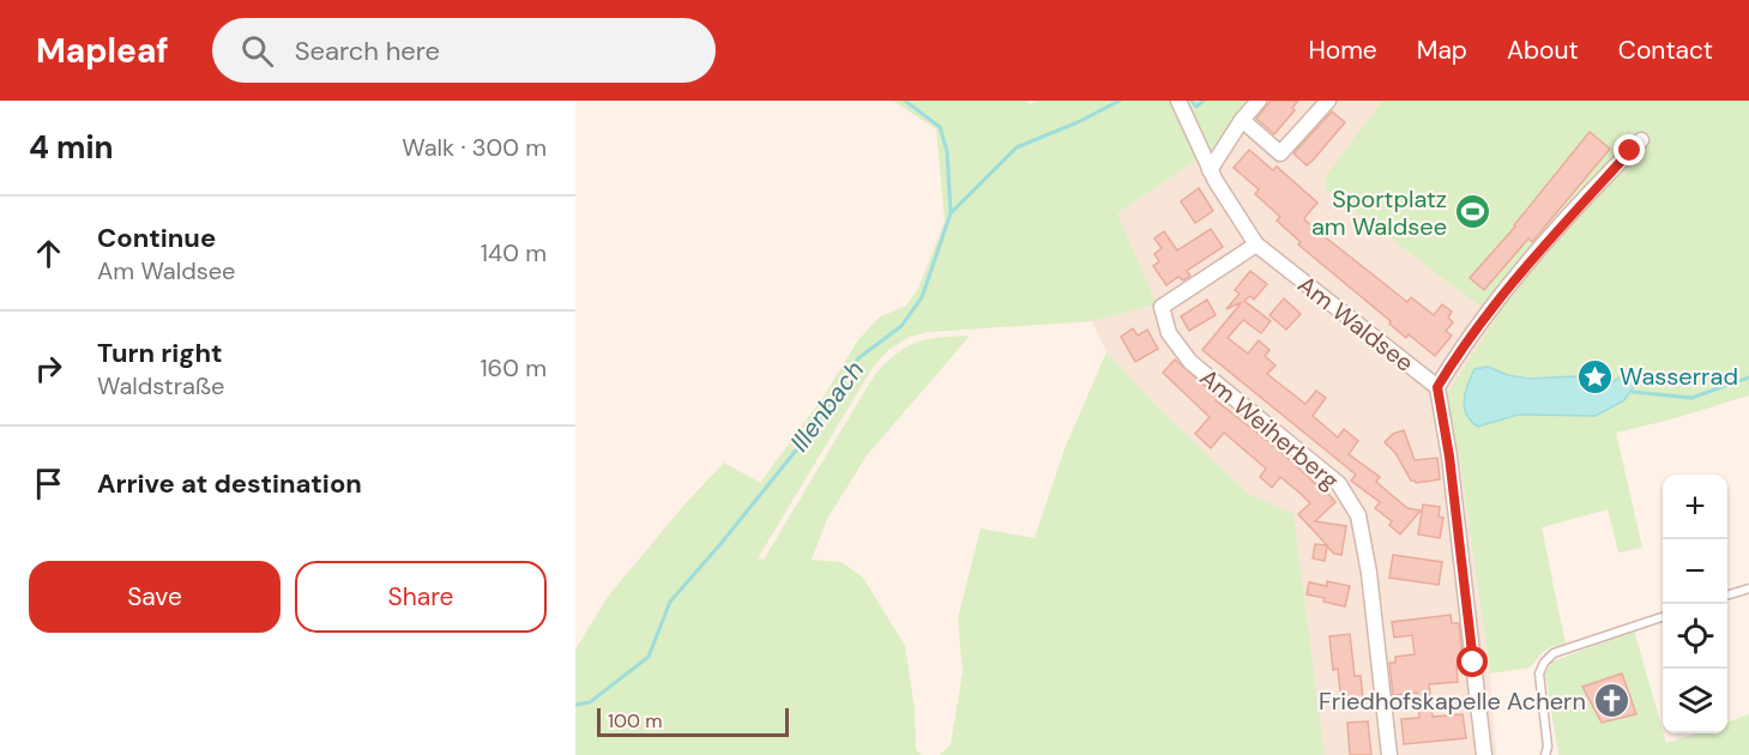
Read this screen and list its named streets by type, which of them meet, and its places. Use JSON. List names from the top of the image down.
{
  "streets": {
    "street": ["Am Waldsee", "Am Weiherberg"]
  },
  "crossings": [
    ["Am Waldsee", "Am Weiherberg"]
  ],
  "water": ["Illenbach"],
  "places": {
    "sports": ["Sportplatz am Waldsee"],
    "place": ["Wasserrad"],
    "church": ["Friedhofskapelle Achern"]
  },
  "scale_bar": "100 m",
  "page": {
    "header": "Mapleaf",
    "search": "Search here",
    "nav": [
      "Home",
      "Map",
      "About",
      "Contact"
    ],
    "heading": ["4 min", "Walk · 300 m"],
    "list": [
      ["Continue", "Am Waldsee", "140 m"],
      ["Turn right", "Waldstraße", "160 m"],
      "Arrive at destination"
    ],
    "map_buttons": ["+", "−"],
    "buttons": ["Save", "Share"],
    "scale": "100 m"
  }
}
